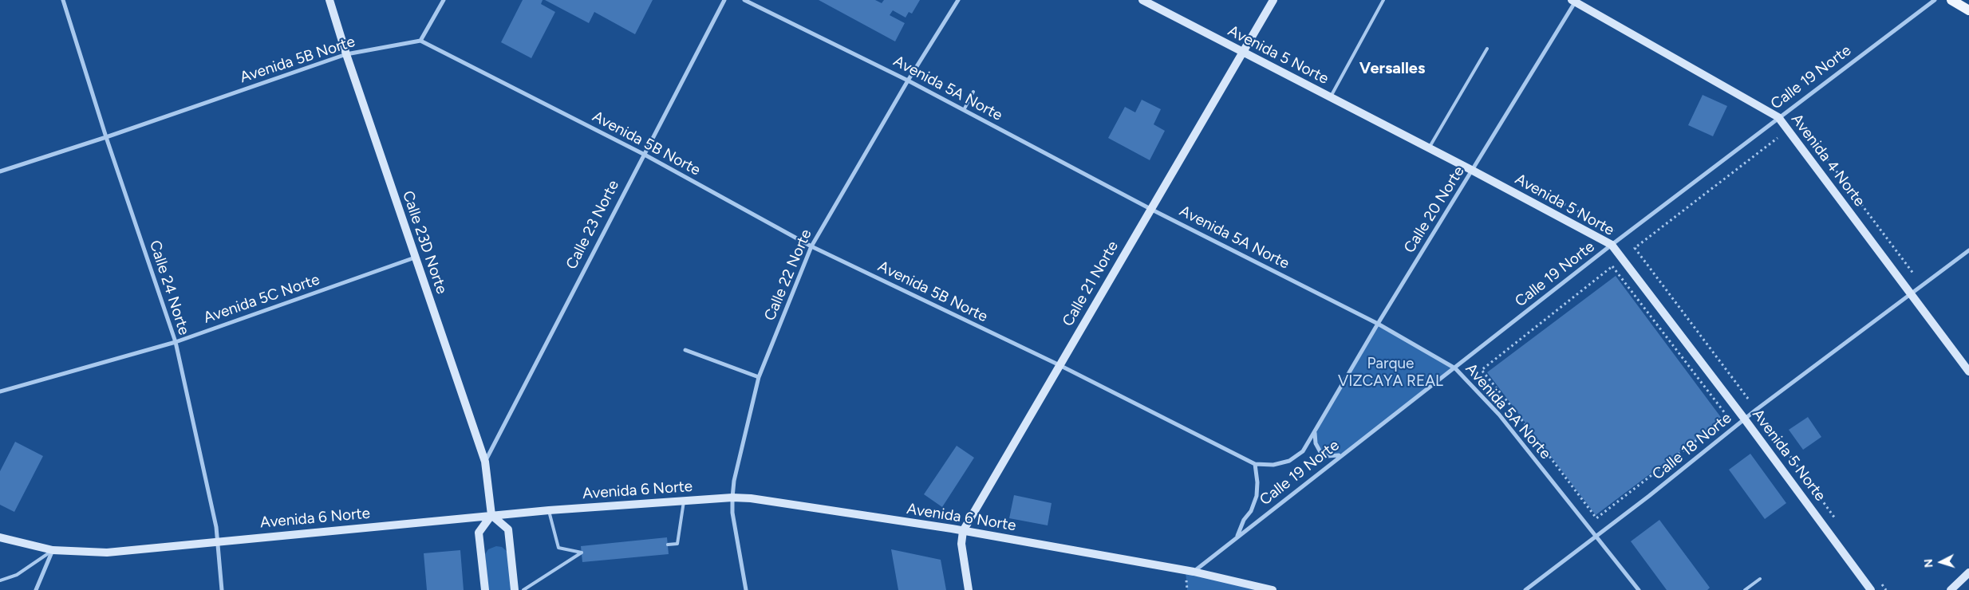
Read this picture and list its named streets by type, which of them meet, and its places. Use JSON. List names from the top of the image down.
{
  "streets": {
    "street": [
      "Avenida 5 Norte",
      "Avenida 5B Norte",
      "Calle 19 Norte",
      "Avenida 5A Norte",
      "Avenida 4 Norte",
      "Calle 20 Norte",
      "Calle 23 Norte",
      "Calle 23D Norte",
      "Calle 22 Norte",
      "Calle 21 Norte",
      "Calle 24 Norte",
      "Avenida 5C Norte",
      "Calle 18 Norte",
      "Avenida 6 Norte"
    ]
  },
  "crossings": [
    ["Avenida 5 Norte", "Calle 19 Norte"],
    ["Avenida 5 Norte", "Calle 20 Norte"],
    ["Avenida 5 Norte", "Calle 21 Norte"],
    ["Avenida 5 Norte", "Calle 18 Norte"],
    ["Avenida 5B Norte", "Calle 20 Norte"],
    ["Avenida 5B Norte", "Calle 23 Norte"],
    ["Avenida 5B Norte", "Calle 23D Norte"],
    ["Avenida 5B Norte", "Calle 22 Norte"],
    ["Avenida 5B Norte", "Calle 21 Norte"],
    ["Avenida 5B Norte", "Calle 24 Norte"],
    ["Calle 19 Norte", "Avenida 5A Norte"],
    ["Calle 19 Norte", "Avenida 4 Norte"],
    ["Calle 19 Norte", "Avenida 6 Norte"],
    ["Avenida 5A Norte", "Calle 20 Norte"],
    ["Avenida 5A Norte", "Calle 22 Norte"],
    ["Avenida 5A Norte", "Calle 21 Norte"],
    ["Avenida 5A Norte", "Calle 18 Norte"],
    ["Avenida 4 Norte", "Calle 20 Norte"],
    ["Avenida 4 Norte", "Calle 18 Norte"],
    ["Calle 23 Norte", "Calle 23D Norte"],
    ["Calle 23D Norte", "Avenida 5C Norte"],
    ["Calle 23D Norte", "Avenida 6 Norte"],
    ["Calle 22 Norte", "Avenida 6 Norte"],
    ["Calle 21 Norte", "Avenida 6 Norte"],
    ["Calle 24 Norte", "Avenida 5C Norte"],
    ["Calle 24 Norte", "Avenida 6 Norte"]
  ],
  "districts": ["Versalles"],
  "parks": ["Parque VIZCAYA REAL"],
  "north": "left"
}
